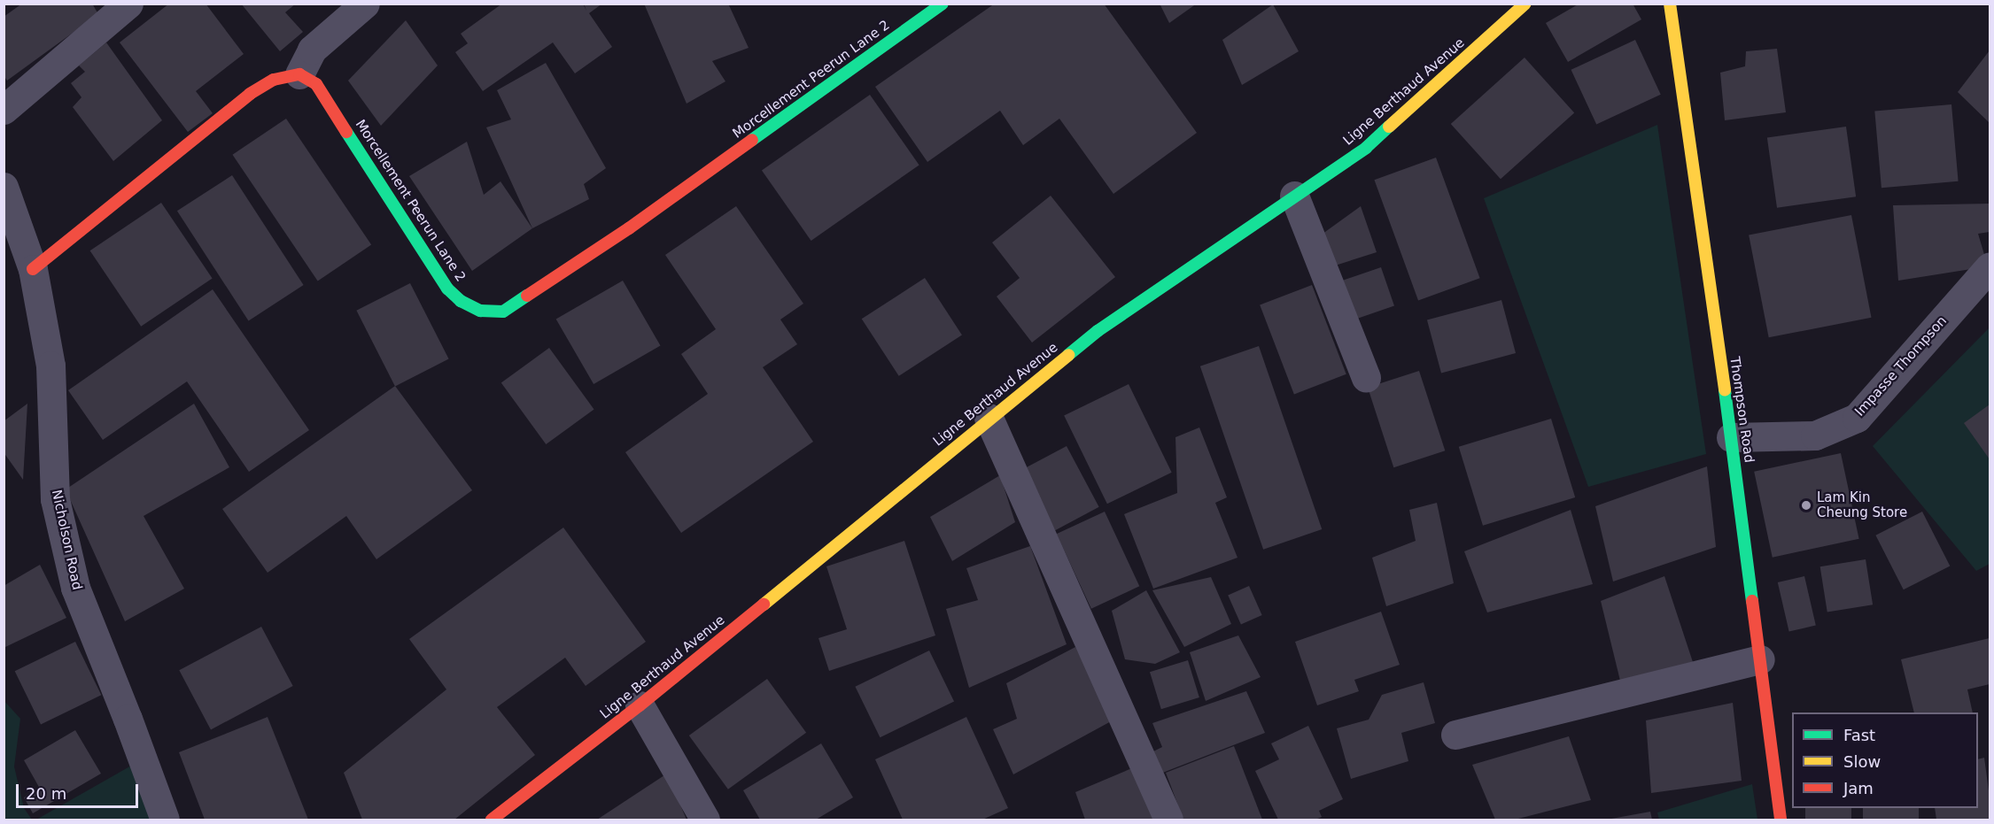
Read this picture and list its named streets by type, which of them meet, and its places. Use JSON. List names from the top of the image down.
{
  "streets": {
    "street": [
      "Morcellement Peerun Lane 2",
      "Ligne Berthaud Avenue",
      "Impasse Thompson",
      "Thompson Road",
      "Nicholson Road"
    ]
  },
  "crossings": [
    ["Impasse Thompson", "Thompson Road"]
  ],
  "places": ["Lam Kin Cheung Store"],
  "legend": ["Fast", "Slow", "Jam"],
  "scale_bar": "20 m"
}
